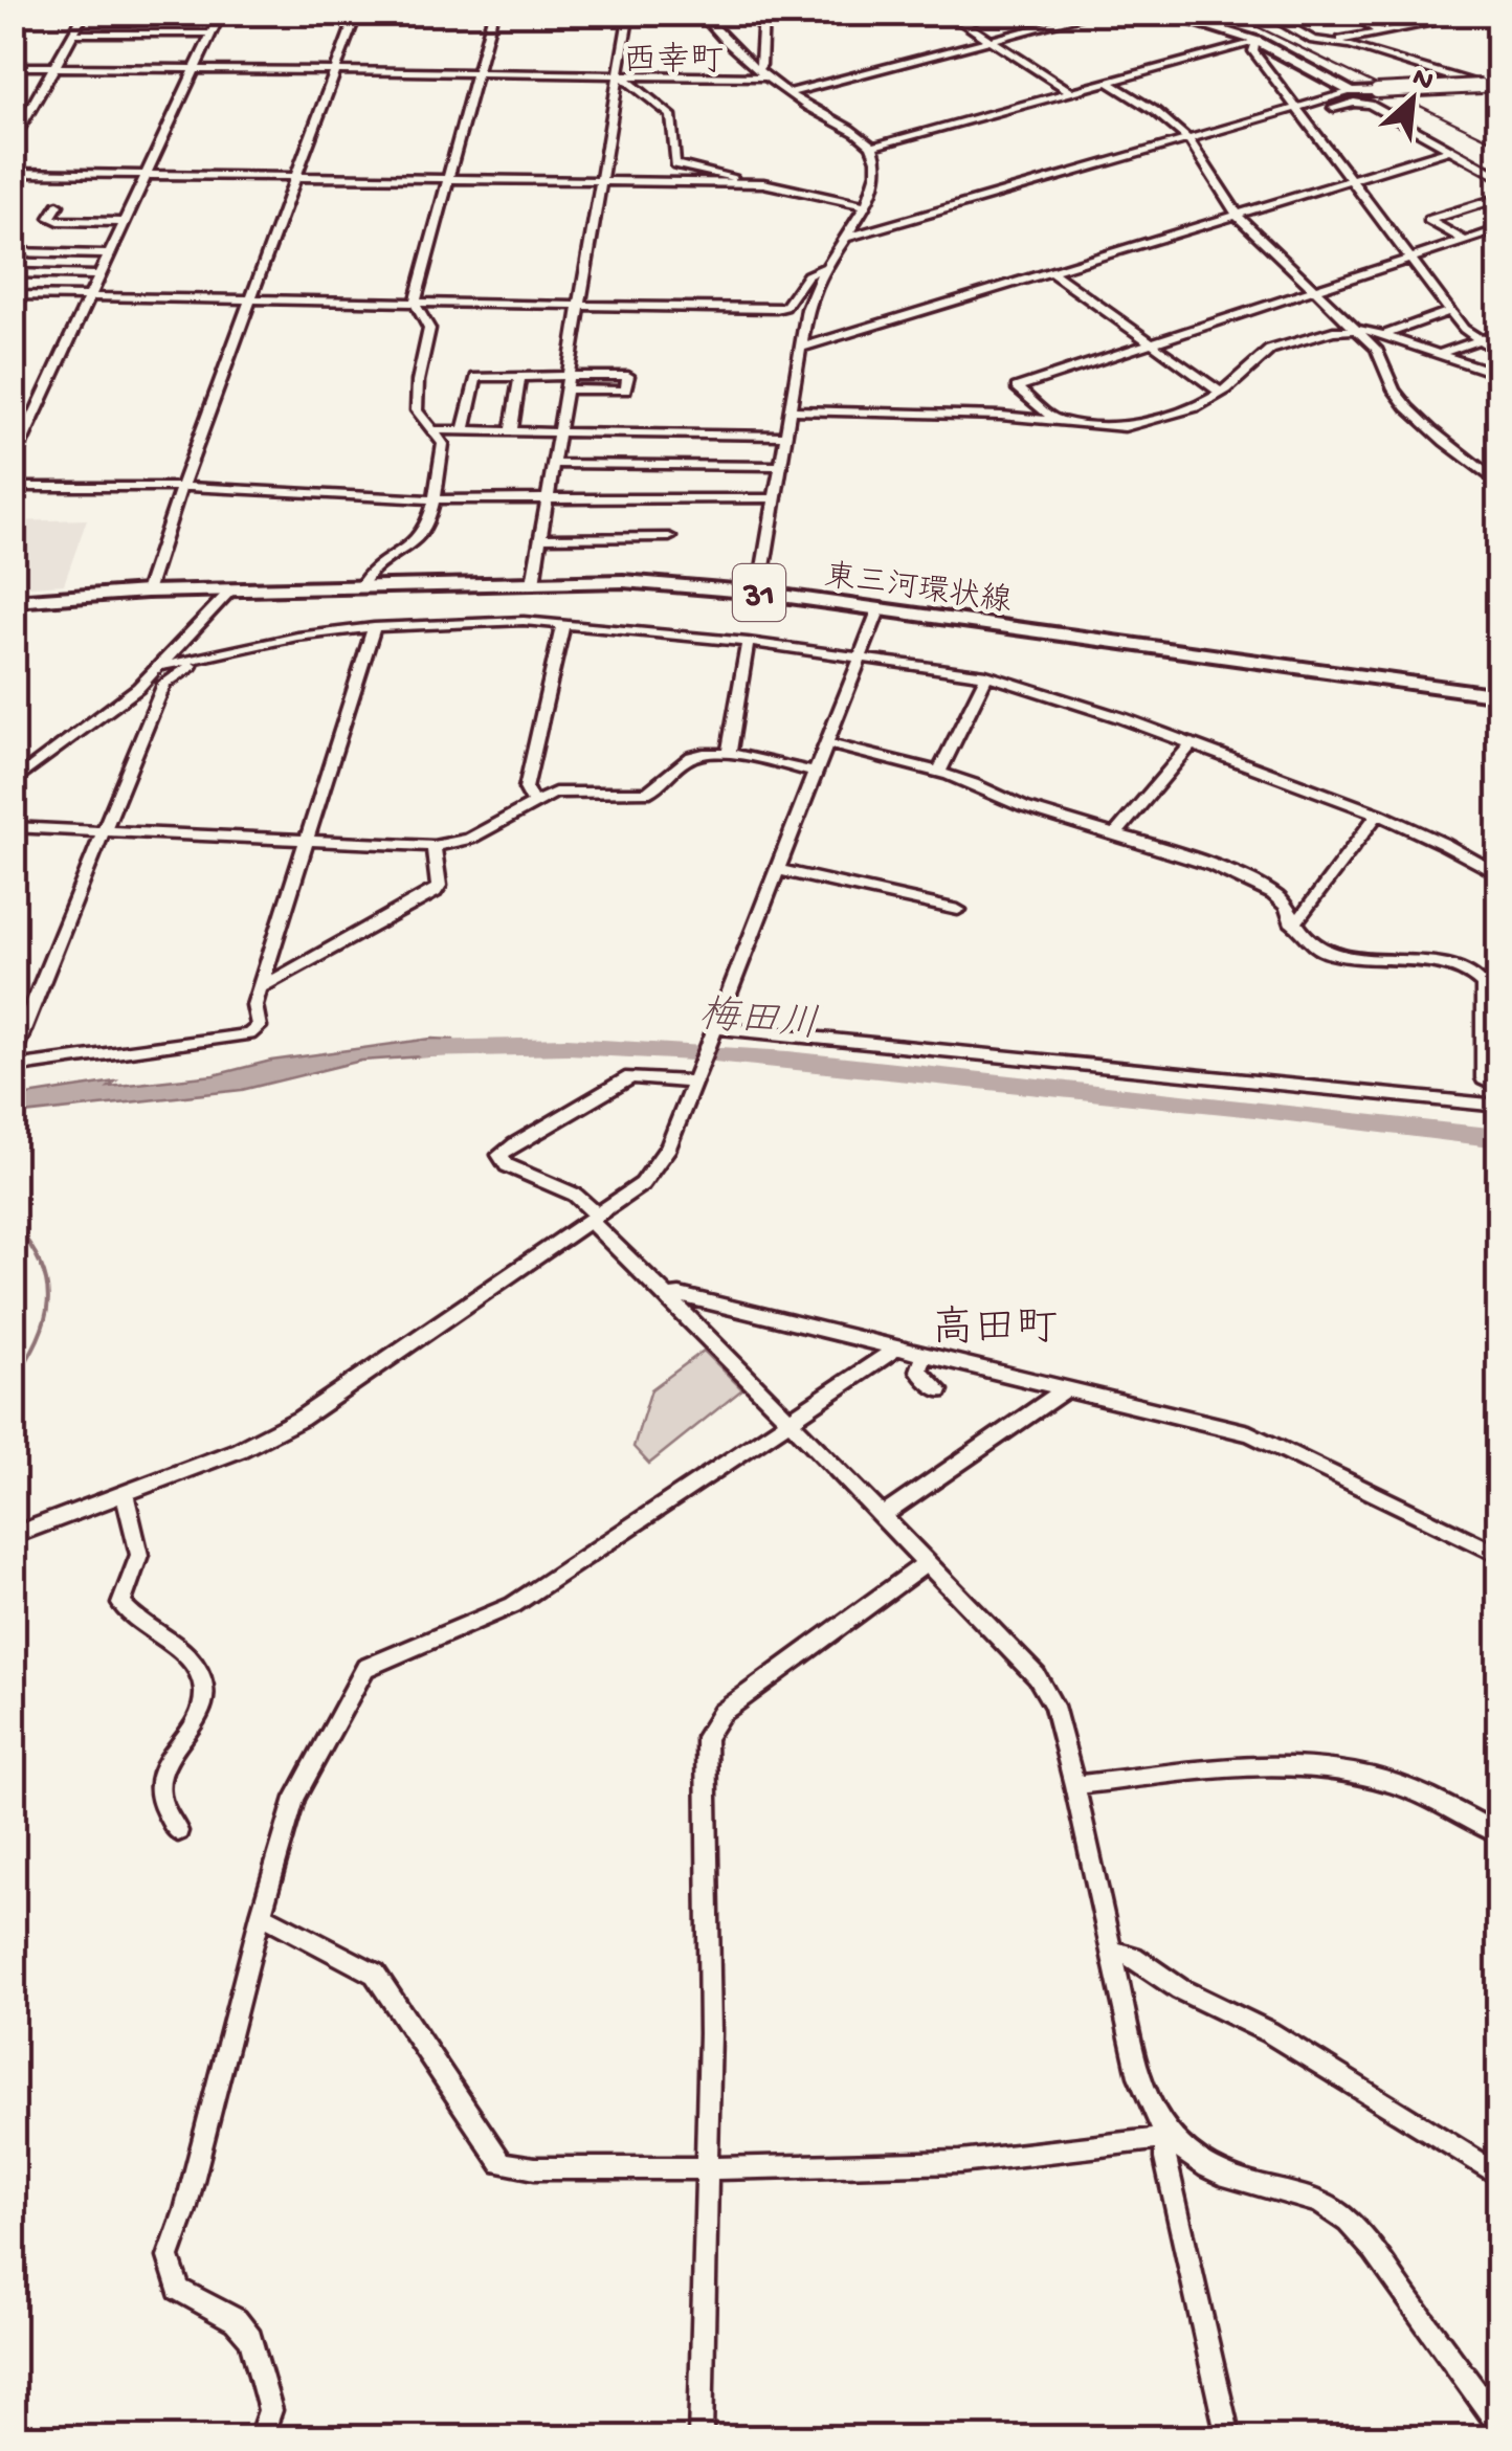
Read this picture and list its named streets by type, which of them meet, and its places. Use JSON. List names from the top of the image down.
{
  "streets": {
    "main road": ["東三河環状線", "31"]
  },
  "districts": ["西幸町", "高田町"],
  "water": ["梅田川"],
  "north": "top right"
}
